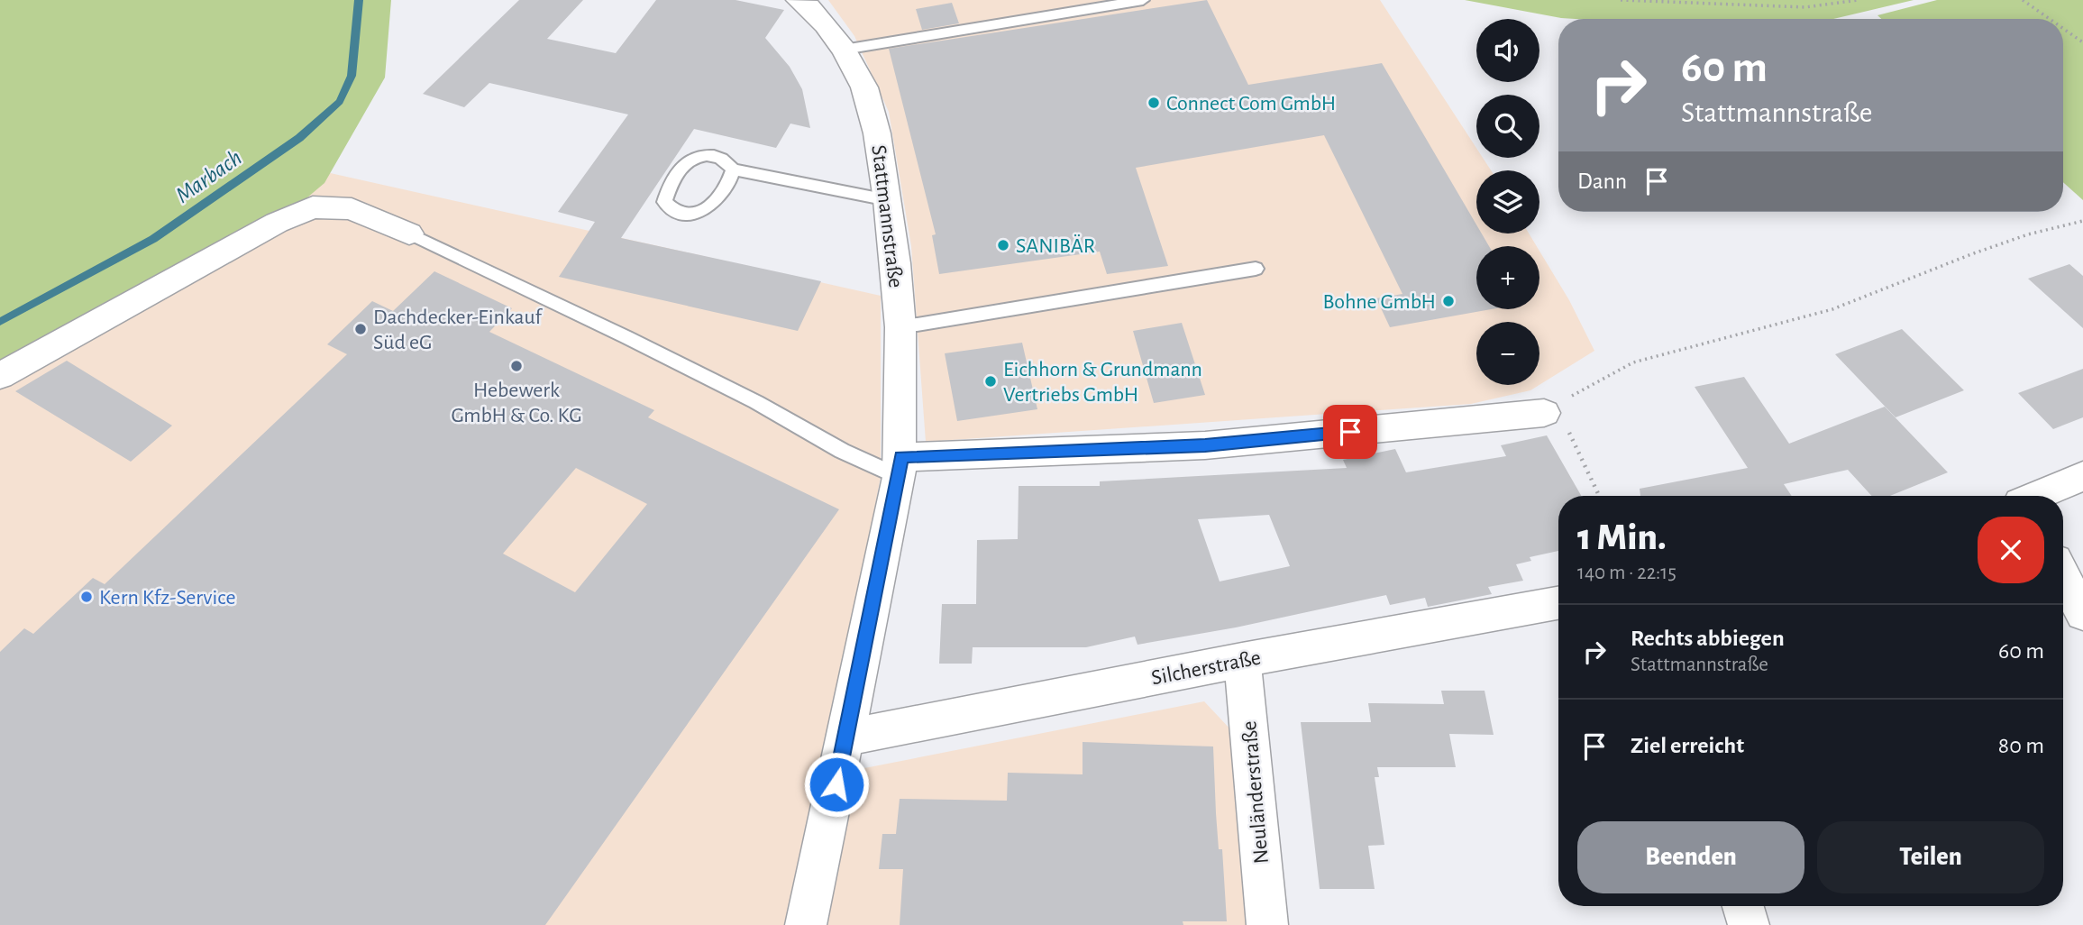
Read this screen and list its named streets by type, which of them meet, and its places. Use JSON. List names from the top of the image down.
{
  "streets": {
    "street": ["Stattmannstraße", "Silcherstraße", "Neuländerstraße"]
  },
  "crossings": [
    ["Stattmannstraße", "Silcherstraße"],
    ["Silcherstraße", "Neuländerstraße"]
  ],
  "water": ["Marbach"],
  "places": [
    "Connect Com GmbH",
    "SANIBÄR",
    "Bohne GmbH",
    "Dachdecker-Einkauf Süd eG",
    "Hebewerk GmbH & Co. KG",
    "Eichhorn & Grundmann Vertriebs GmbH",
    "Kern Kfz-Service"
  ],
  "page": {
    "map_buttons": ["+", "−"],
    "turn": ["60 m", "Stattmannstraße"],
    "then": "Dann",
    "heading": ["1 Min.", "140 m · 22:15"],
    "list": [
      {
        "name": "Rechts abbiegen",
        "note": "Stattmannstraße",
        "value": "60 m"
      },
      {
        "name": "Ziel erreicht",
        "value": "80 m"
      }
    ],
    "buttons": ["Beenden", "Teilen"]
  }
}
